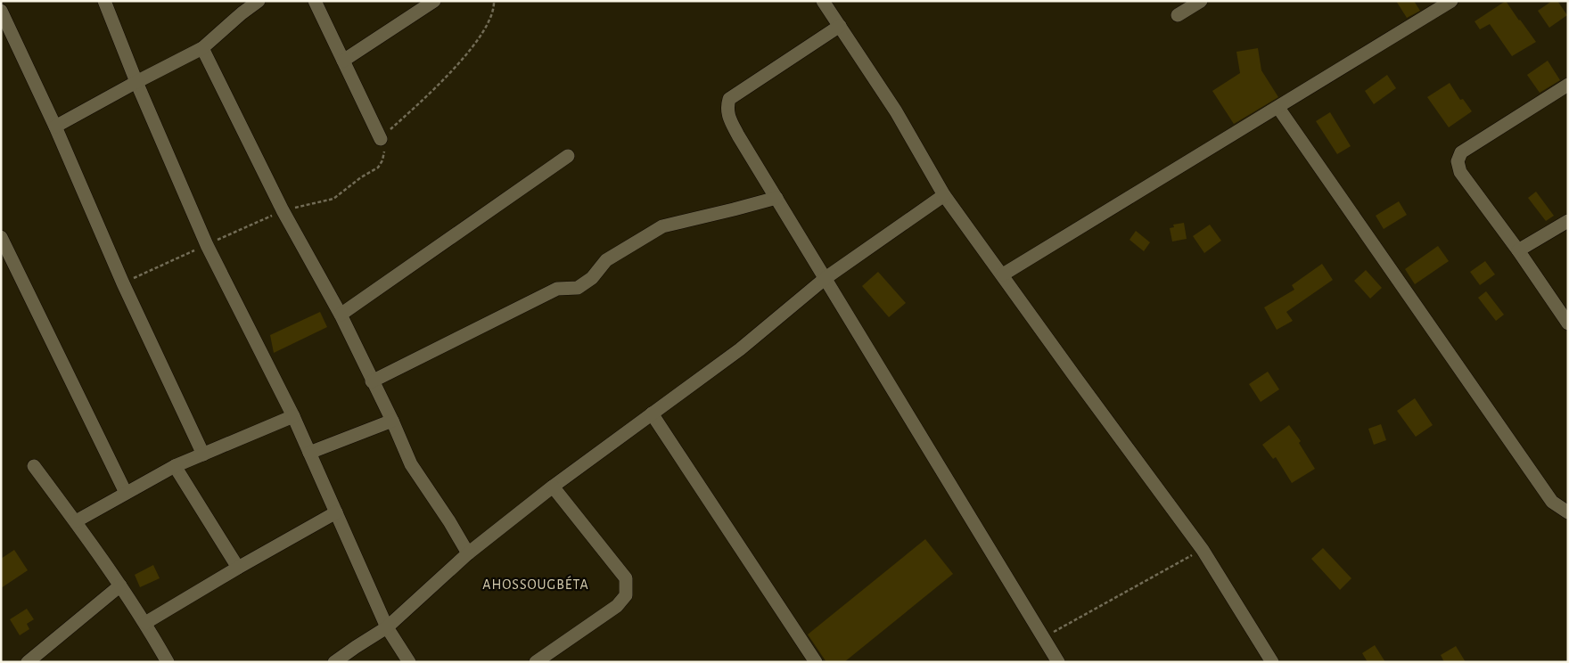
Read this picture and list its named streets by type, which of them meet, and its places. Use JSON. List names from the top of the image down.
{
  "districts": ["AHOSSOUGBÉTA"]
}
